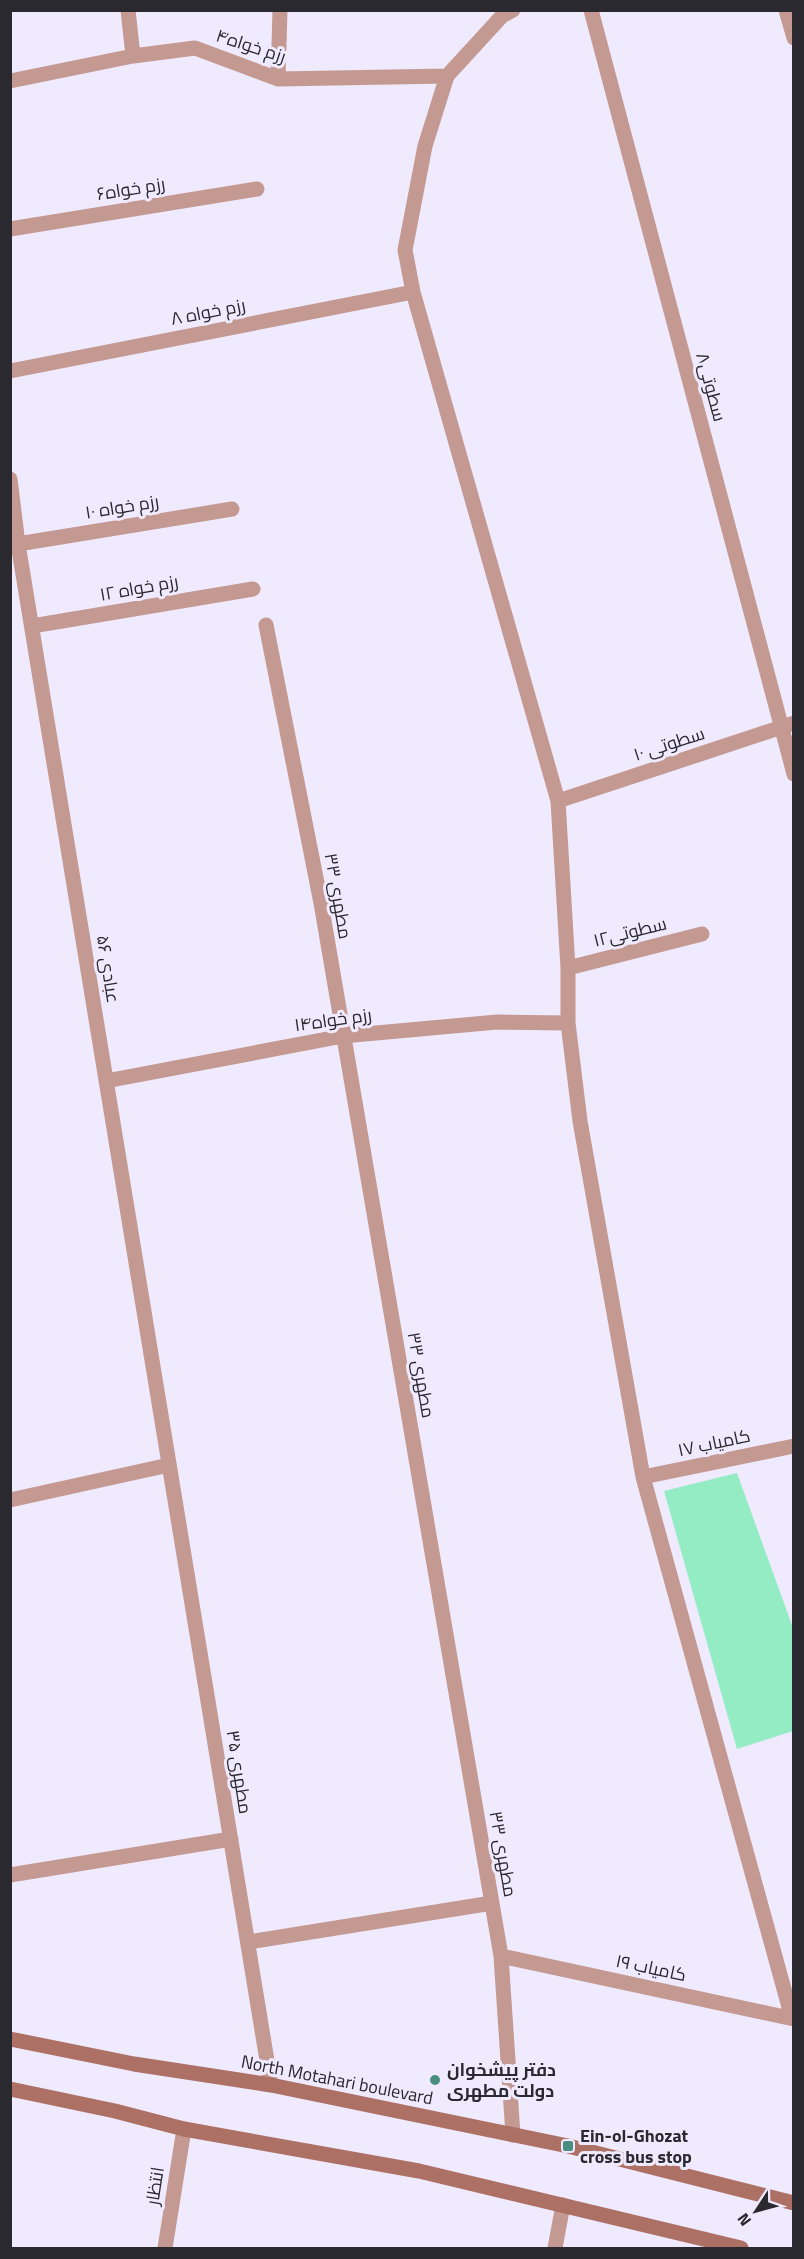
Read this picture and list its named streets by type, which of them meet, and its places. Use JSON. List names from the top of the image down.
{
  "streets": {
    "main road": ["North Motahari boulevard"],
    "street": [
      "رزم خواه۴",
      "رزم خواه۶",
      "رزم خواه ۸",
      "سطوتی۸",
      "رزم خواه ۱۰",
      "رزم خواه ۱۲",
      "سطوتی ۱۰",
      "مطهری ۳۳",
      "سطوتی۱۲",
      "عبادی ۵۶",
      "رزم خواه۱۴",
      "کامیاب ۱۷",
      "مطهری ۳۵",
      "کامیاب ۱۹",
      "انتظار"
    ]
  },
  "crossings": [
    ["سطوتی۸", "سطوتی ۱۰"],
    ["رزم خواه ۱۰", "عبادی ۵۶"],
    ["رزم خواه ۱۲", "عبادی ۵۶"],
    ["مطهری ۳۳", "رزم خواه۱۴"],
    ["مطهری ۳۳", "کامیاب ۱۹"],
    ["مطهری ۳۳", "North Motahari boulevard"],
    ["عبادی ۵۶", "رزم خواه۱۴"],
    ["عبادی ۵۶", "مطهری ۳۵"],
    ["مطهری ۳۵", "North Motahari boulevard"]
  ],
  "places": {
    "other": ["دفتر پیشخوان دولت مطهری"],
    "transit": ["Ein-ol-Ghozat cross bus stop"]
  },
  "north": "bottom left"
}
